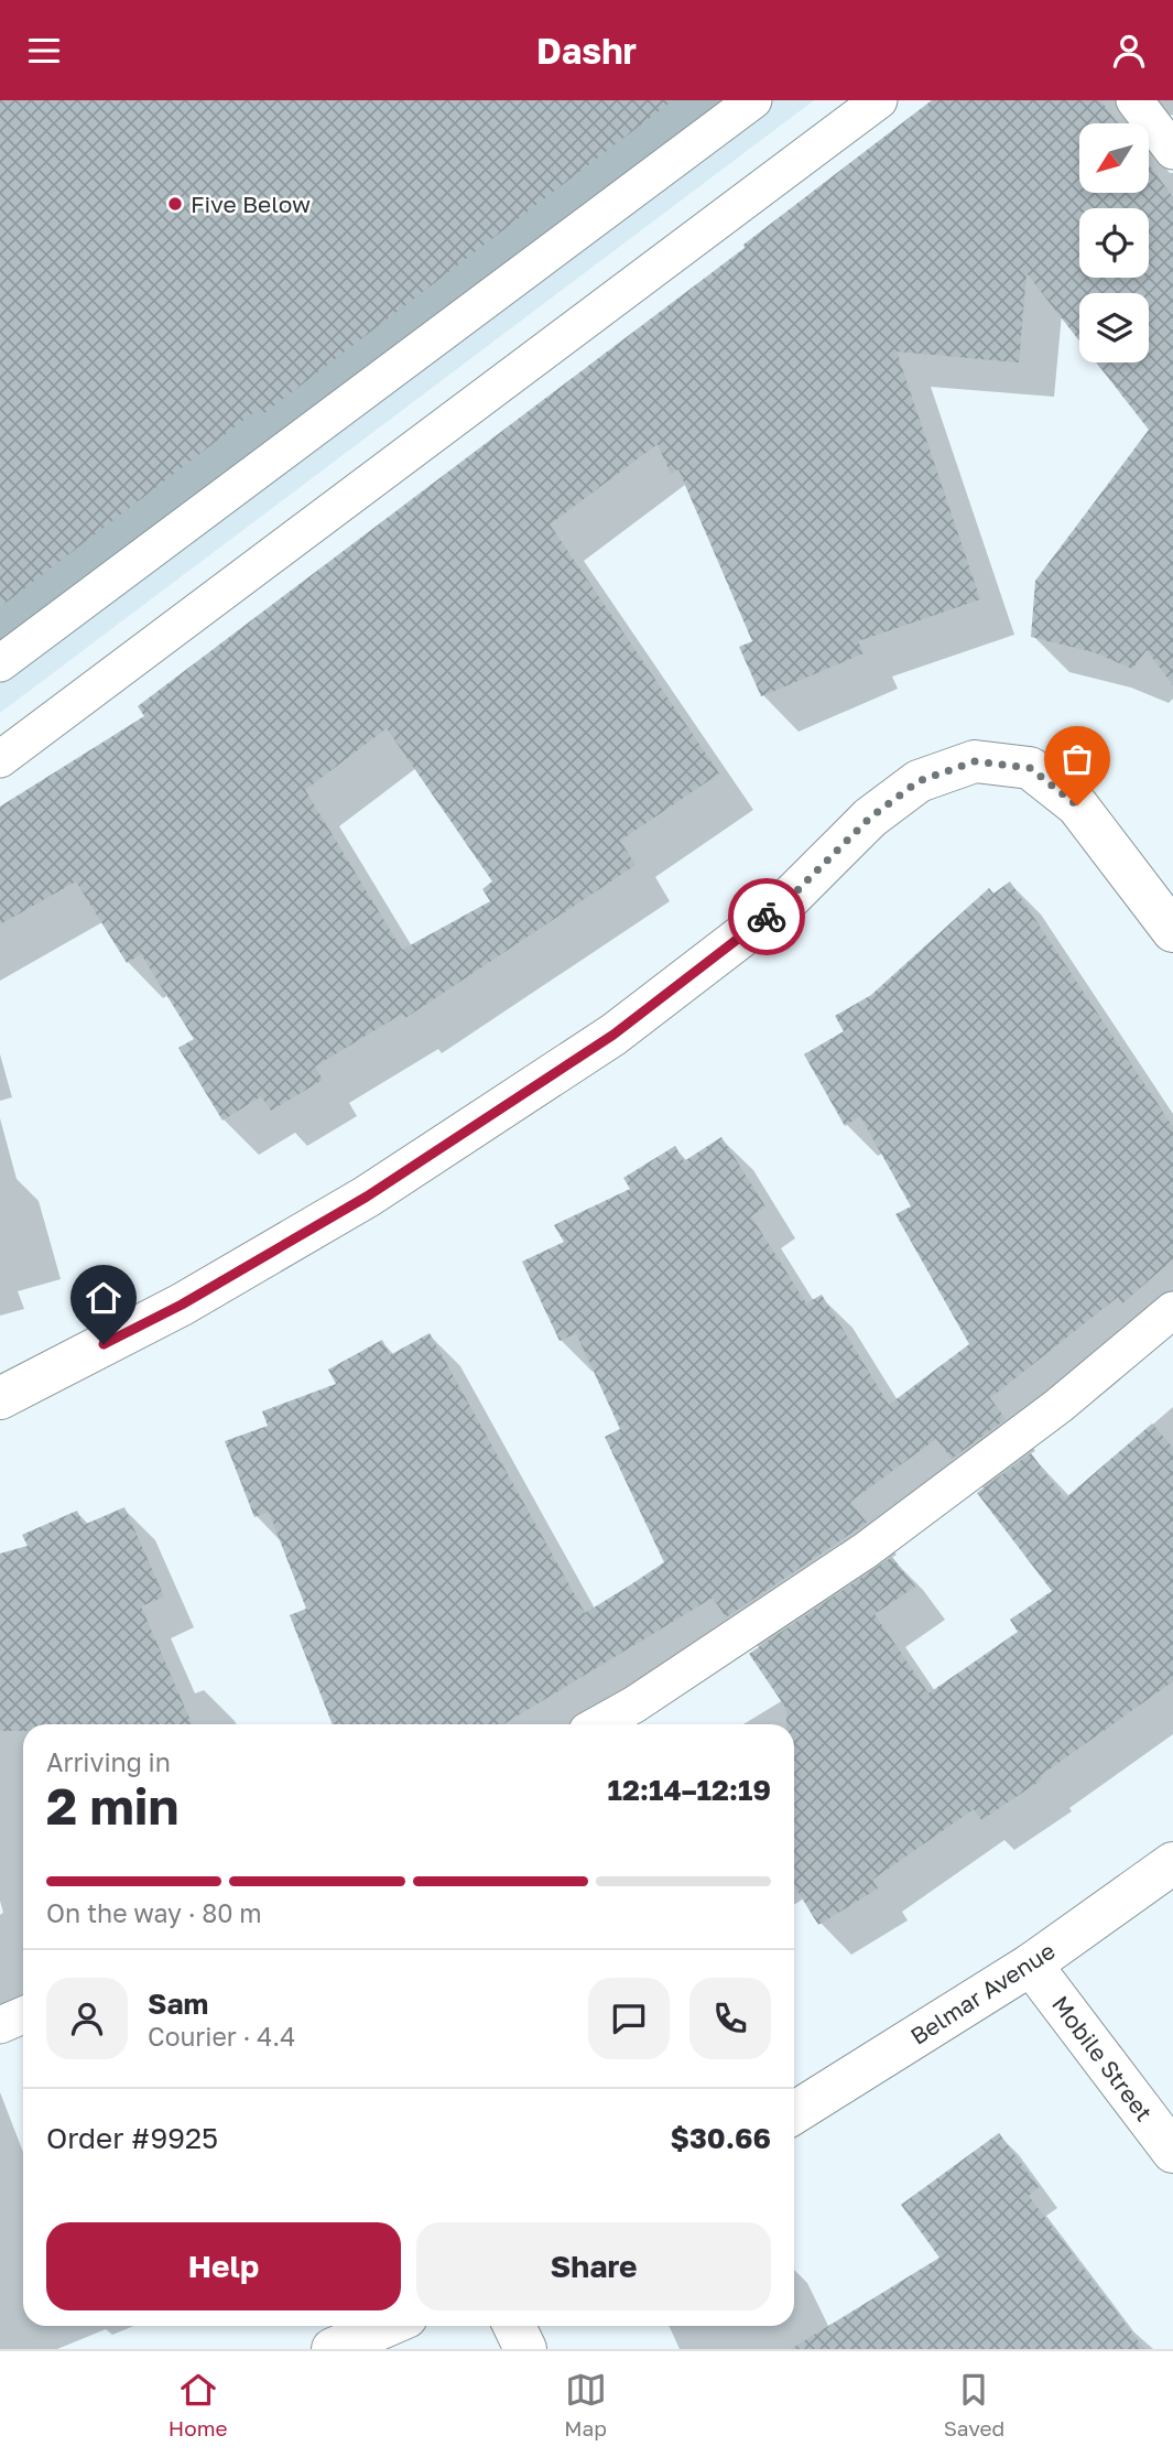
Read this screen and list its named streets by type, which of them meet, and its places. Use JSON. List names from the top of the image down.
{
  "streets": {
    "street": ["Belmar Avenue", "Mobile Street"]
  },
  "crossings": [
    ["Belmar Avenue", "Mobile Street"]
  ],
  "places": ["Five Below"],
  "north": "bottom left",
  "page": {
    "header": "Dashr",
    "heading": ["2 min", "Arriving in", "12:14–12:19"],
    "panel": [
      "Sam",
      "Courier · 4.4",
      "Order #9925",
      "$30.66"
    ],
    "bar": "On the way · 80 m",
    "buttons": ["Help", "Share"],
    "tabs": ["Home", "Map", "Saved"]
  }
}
